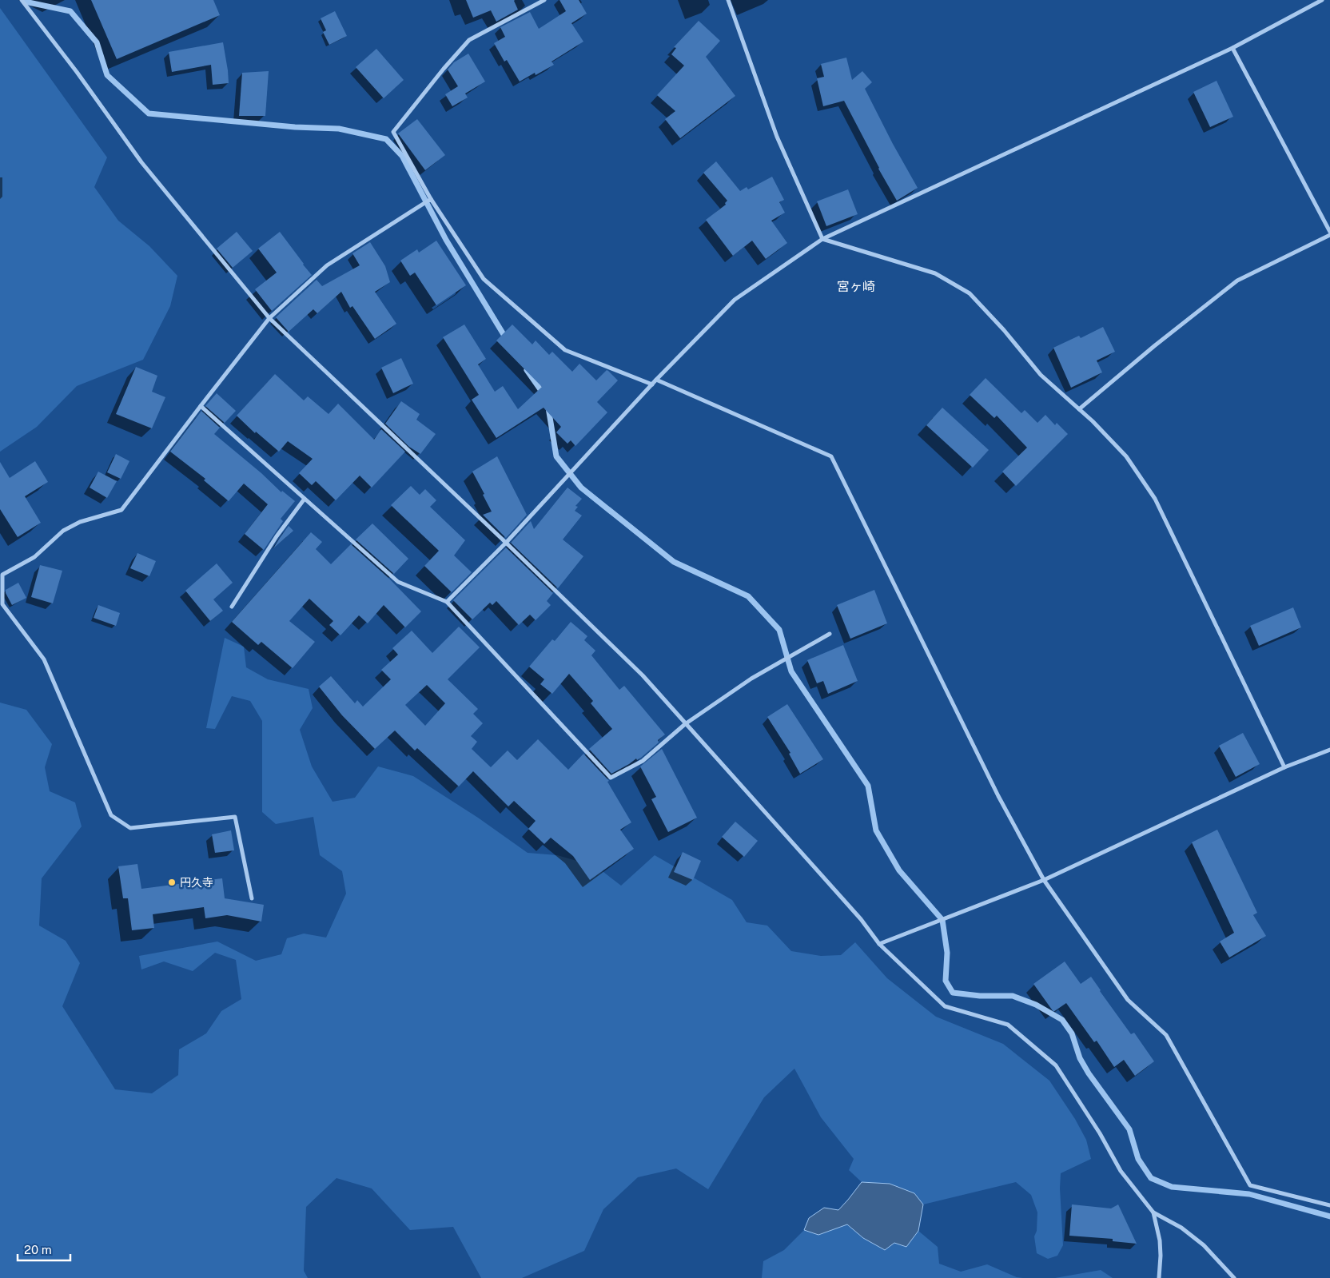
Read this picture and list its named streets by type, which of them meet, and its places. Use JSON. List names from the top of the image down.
{
  "districts": ["宮ヶ崎"],
  "places": ["円久寺"],
  "scale_bar": "20 m"
}
